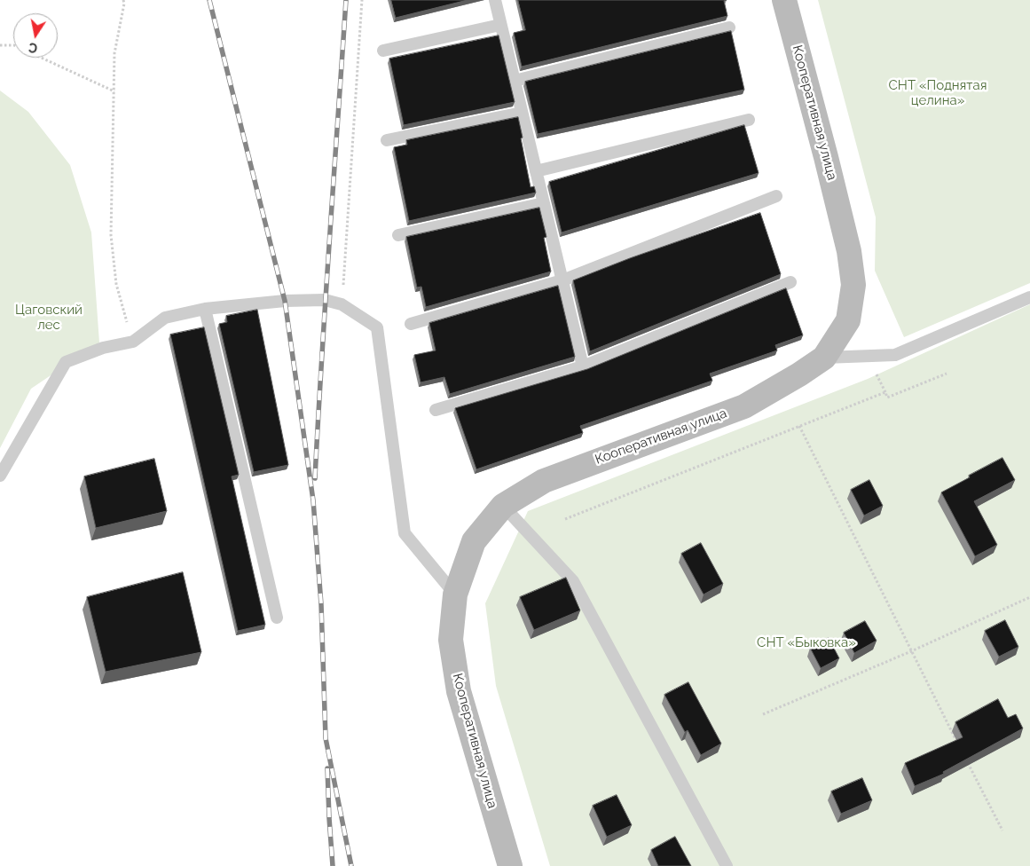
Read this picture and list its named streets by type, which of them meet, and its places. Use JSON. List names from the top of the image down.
{
  "streets": {
    "main road": ["Кооперативная улица"]
  },
  "parks": ["СНТ «Поднятая целина»", "Цаговский лес", "СНТ «Быковка»"],
  "north": "bottom"
}
